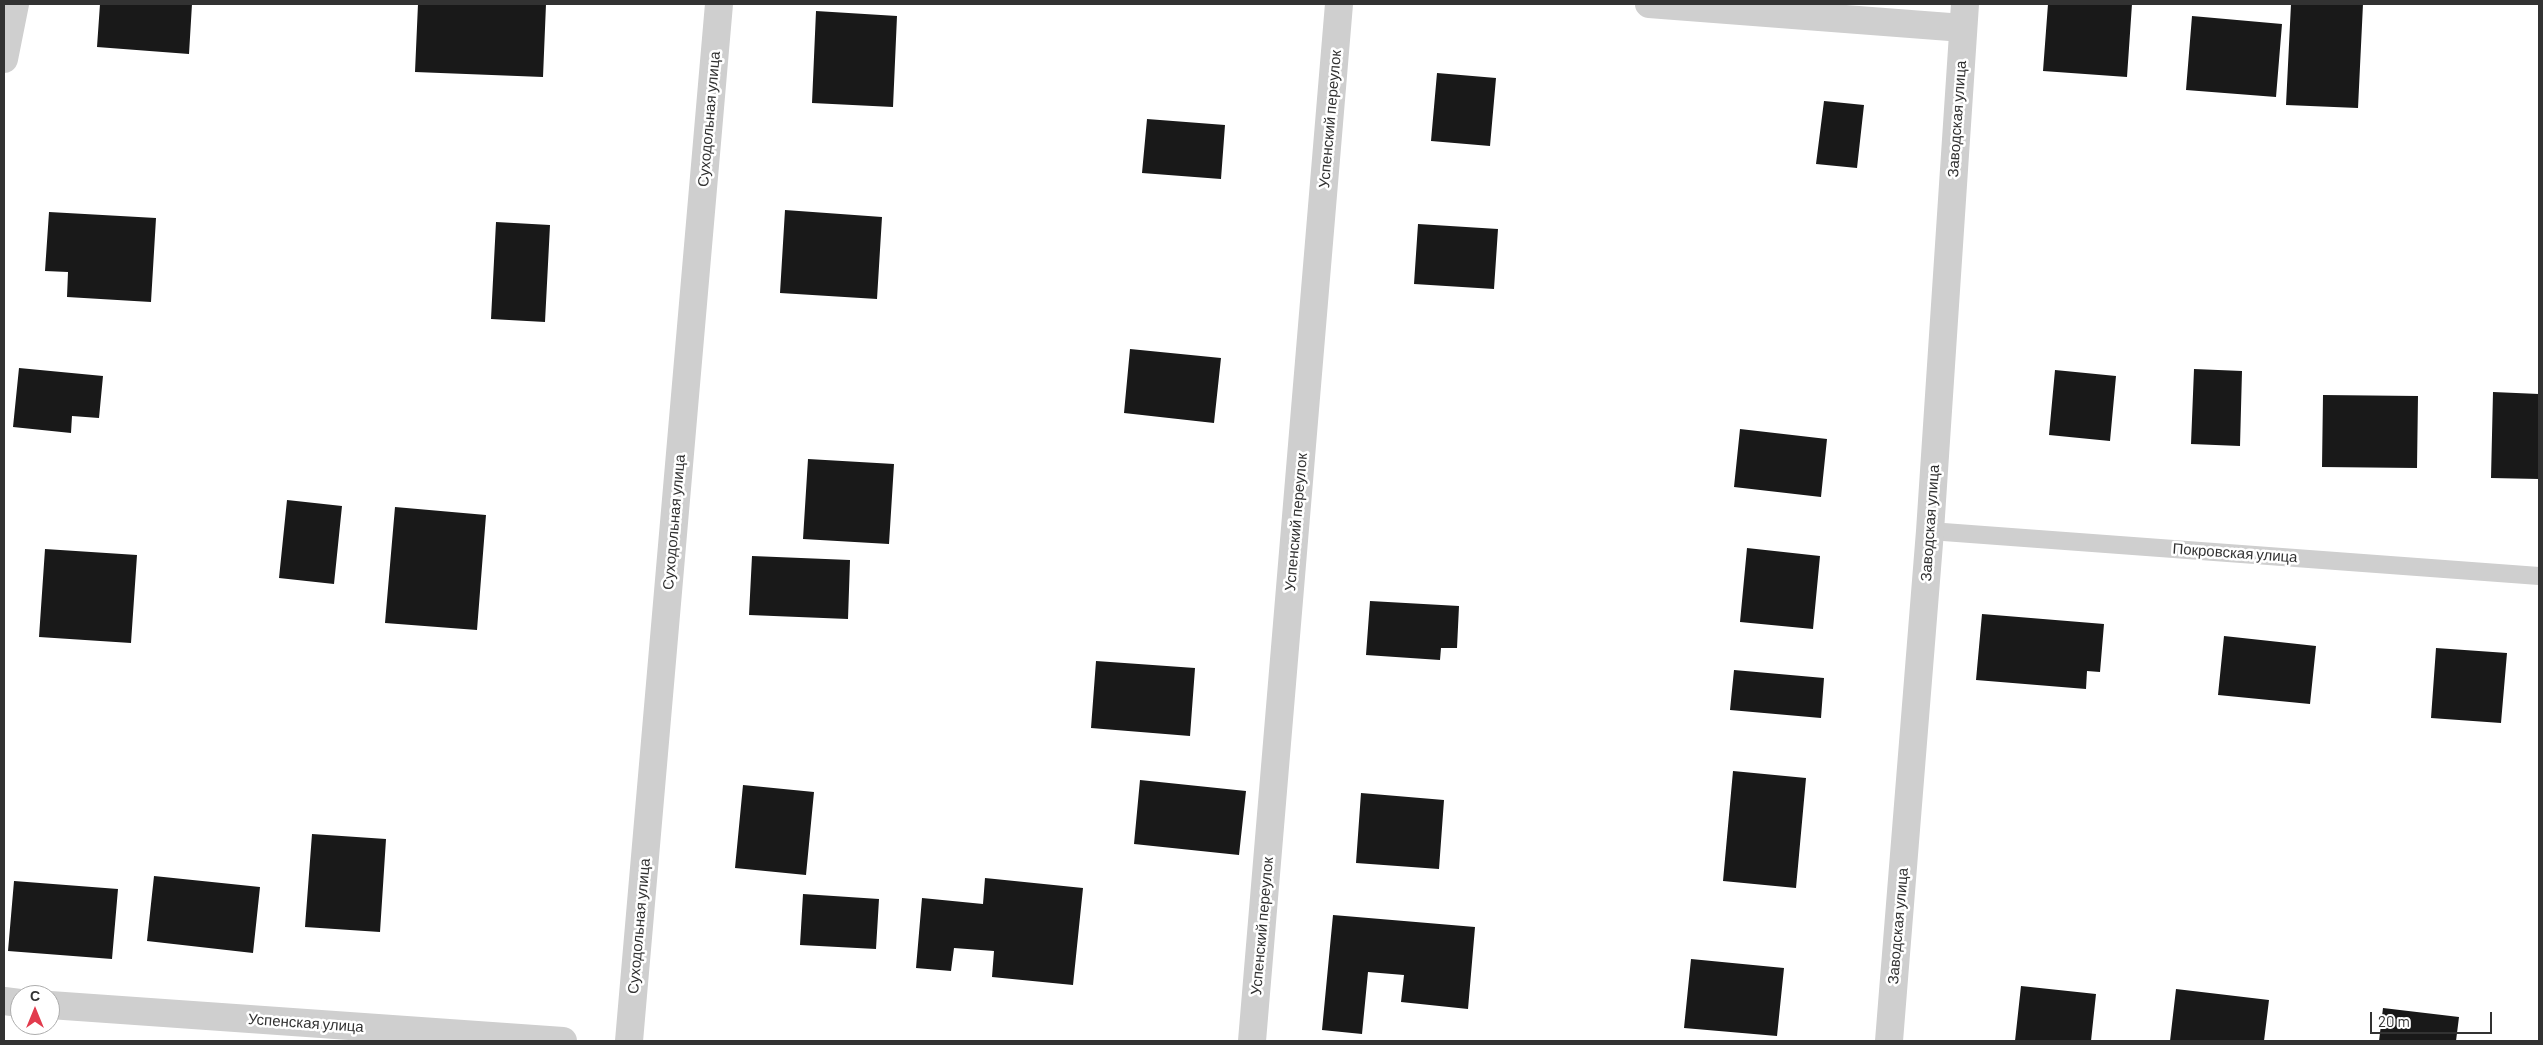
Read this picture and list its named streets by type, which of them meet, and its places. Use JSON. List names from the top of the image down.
{
  "streets": {
    "street": [
      "Суходольная улица",
      "Успенский переулок",
      "Заводская улица",
      "Успенская улица"
    ],
    "lane": ["Покровская улица"]
  },
  "crossings": [
    ["Заводская улица", "Покровская улица"]
  ],
  "scale_bar": "20 m",
  "north": "top"
}
